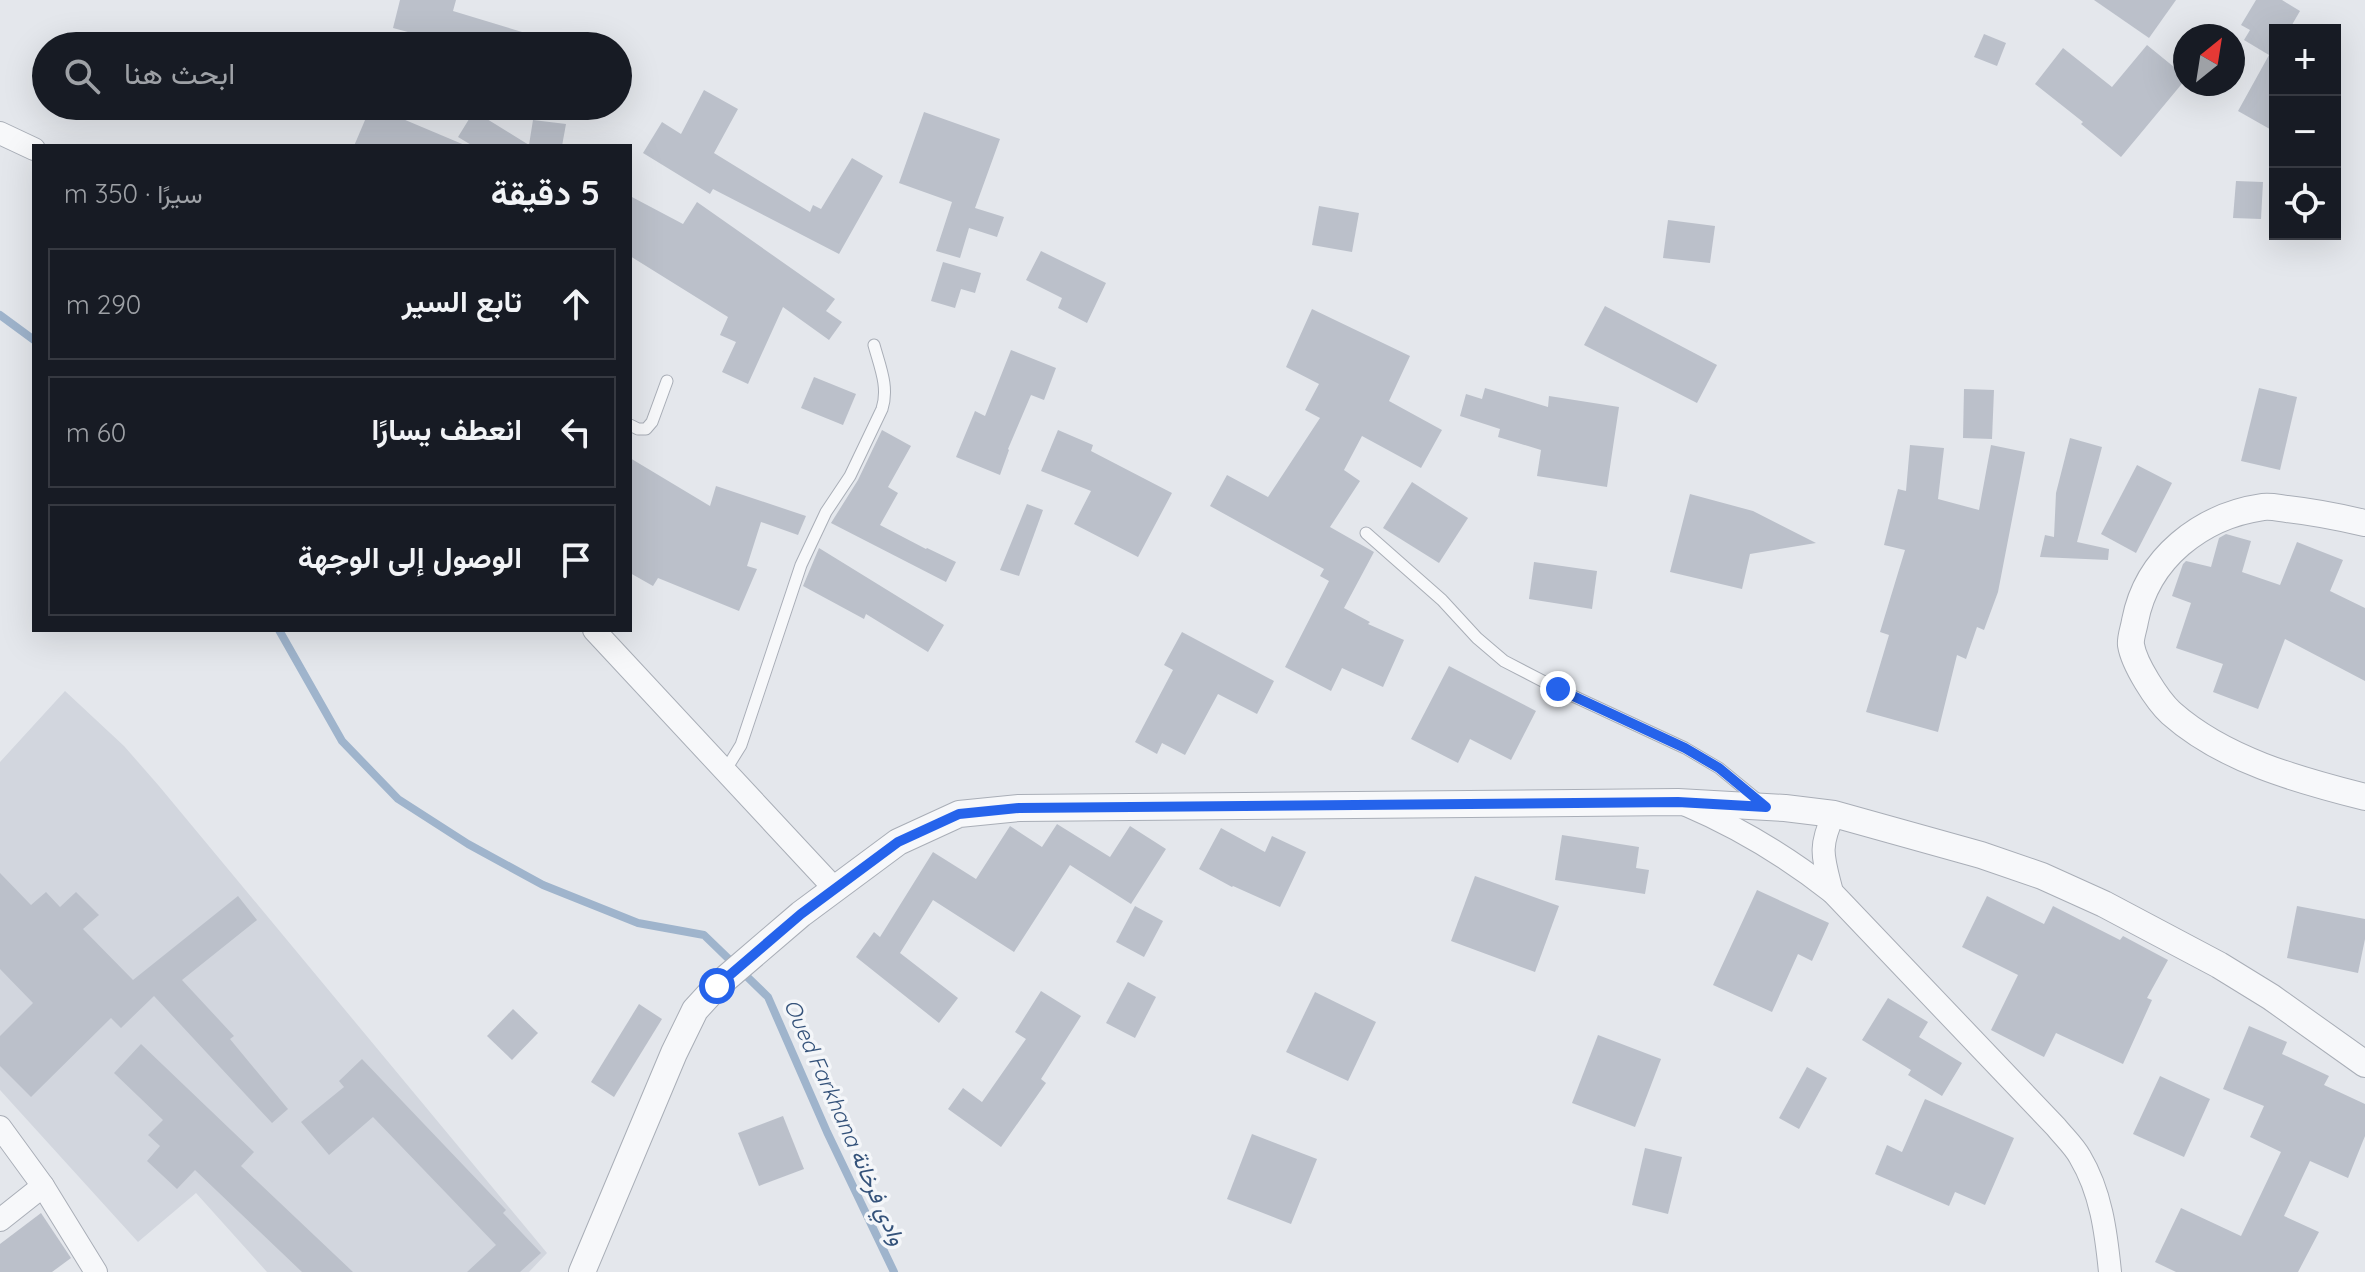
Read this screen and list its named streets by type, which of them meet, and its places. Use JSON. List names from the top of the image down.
{
  "water": ["Oued Farkhana وادي فرخانة"],
  "north": "top right",
  "page": {
    "map_buttons": ["+", "−"],
    "search": "ابحث هنا",
    "heading": ["5 دقيقة", "سيرًا · 350 m"],
    "list": [
      ["تابع السير", "290 m"],
      ["انعطف يسارًا", "60 m"],
      "الوصول إلى الوجهة"
    ]
  }
}
